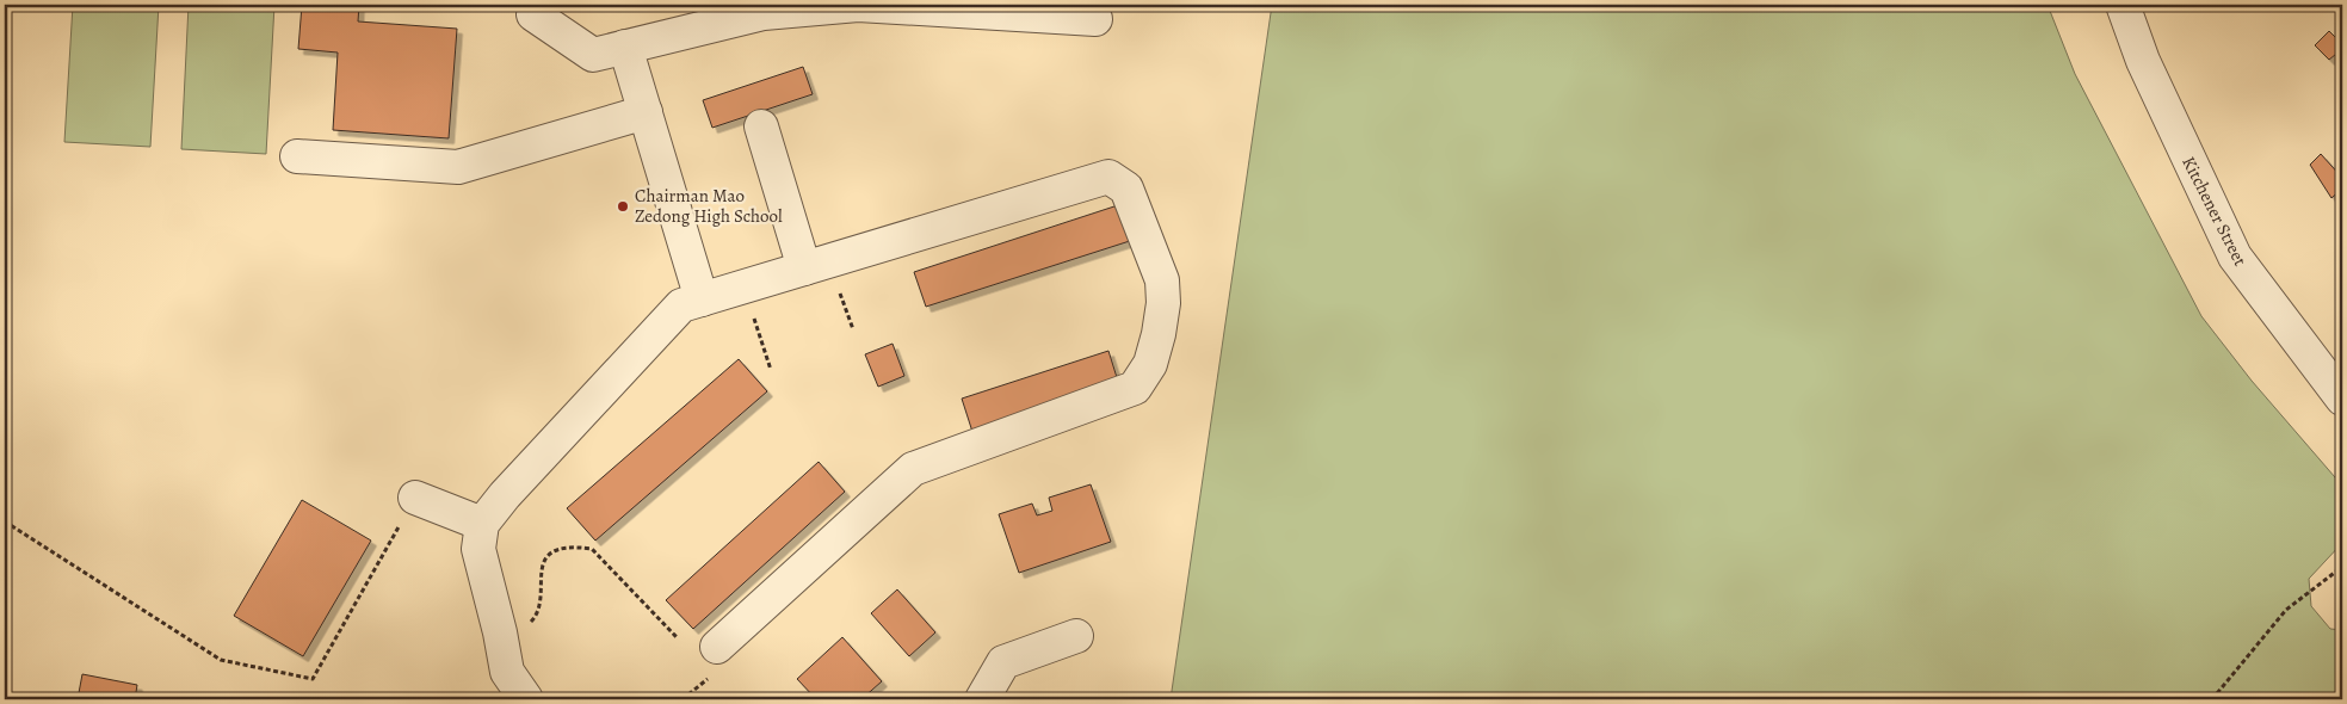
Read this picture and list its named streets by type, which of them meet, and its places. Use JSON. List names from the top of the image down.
{
  "streets": {
    "street": ["Kitchener Street"]
  },
  "places": ["Chairman Mao Zedong High School"]
}
